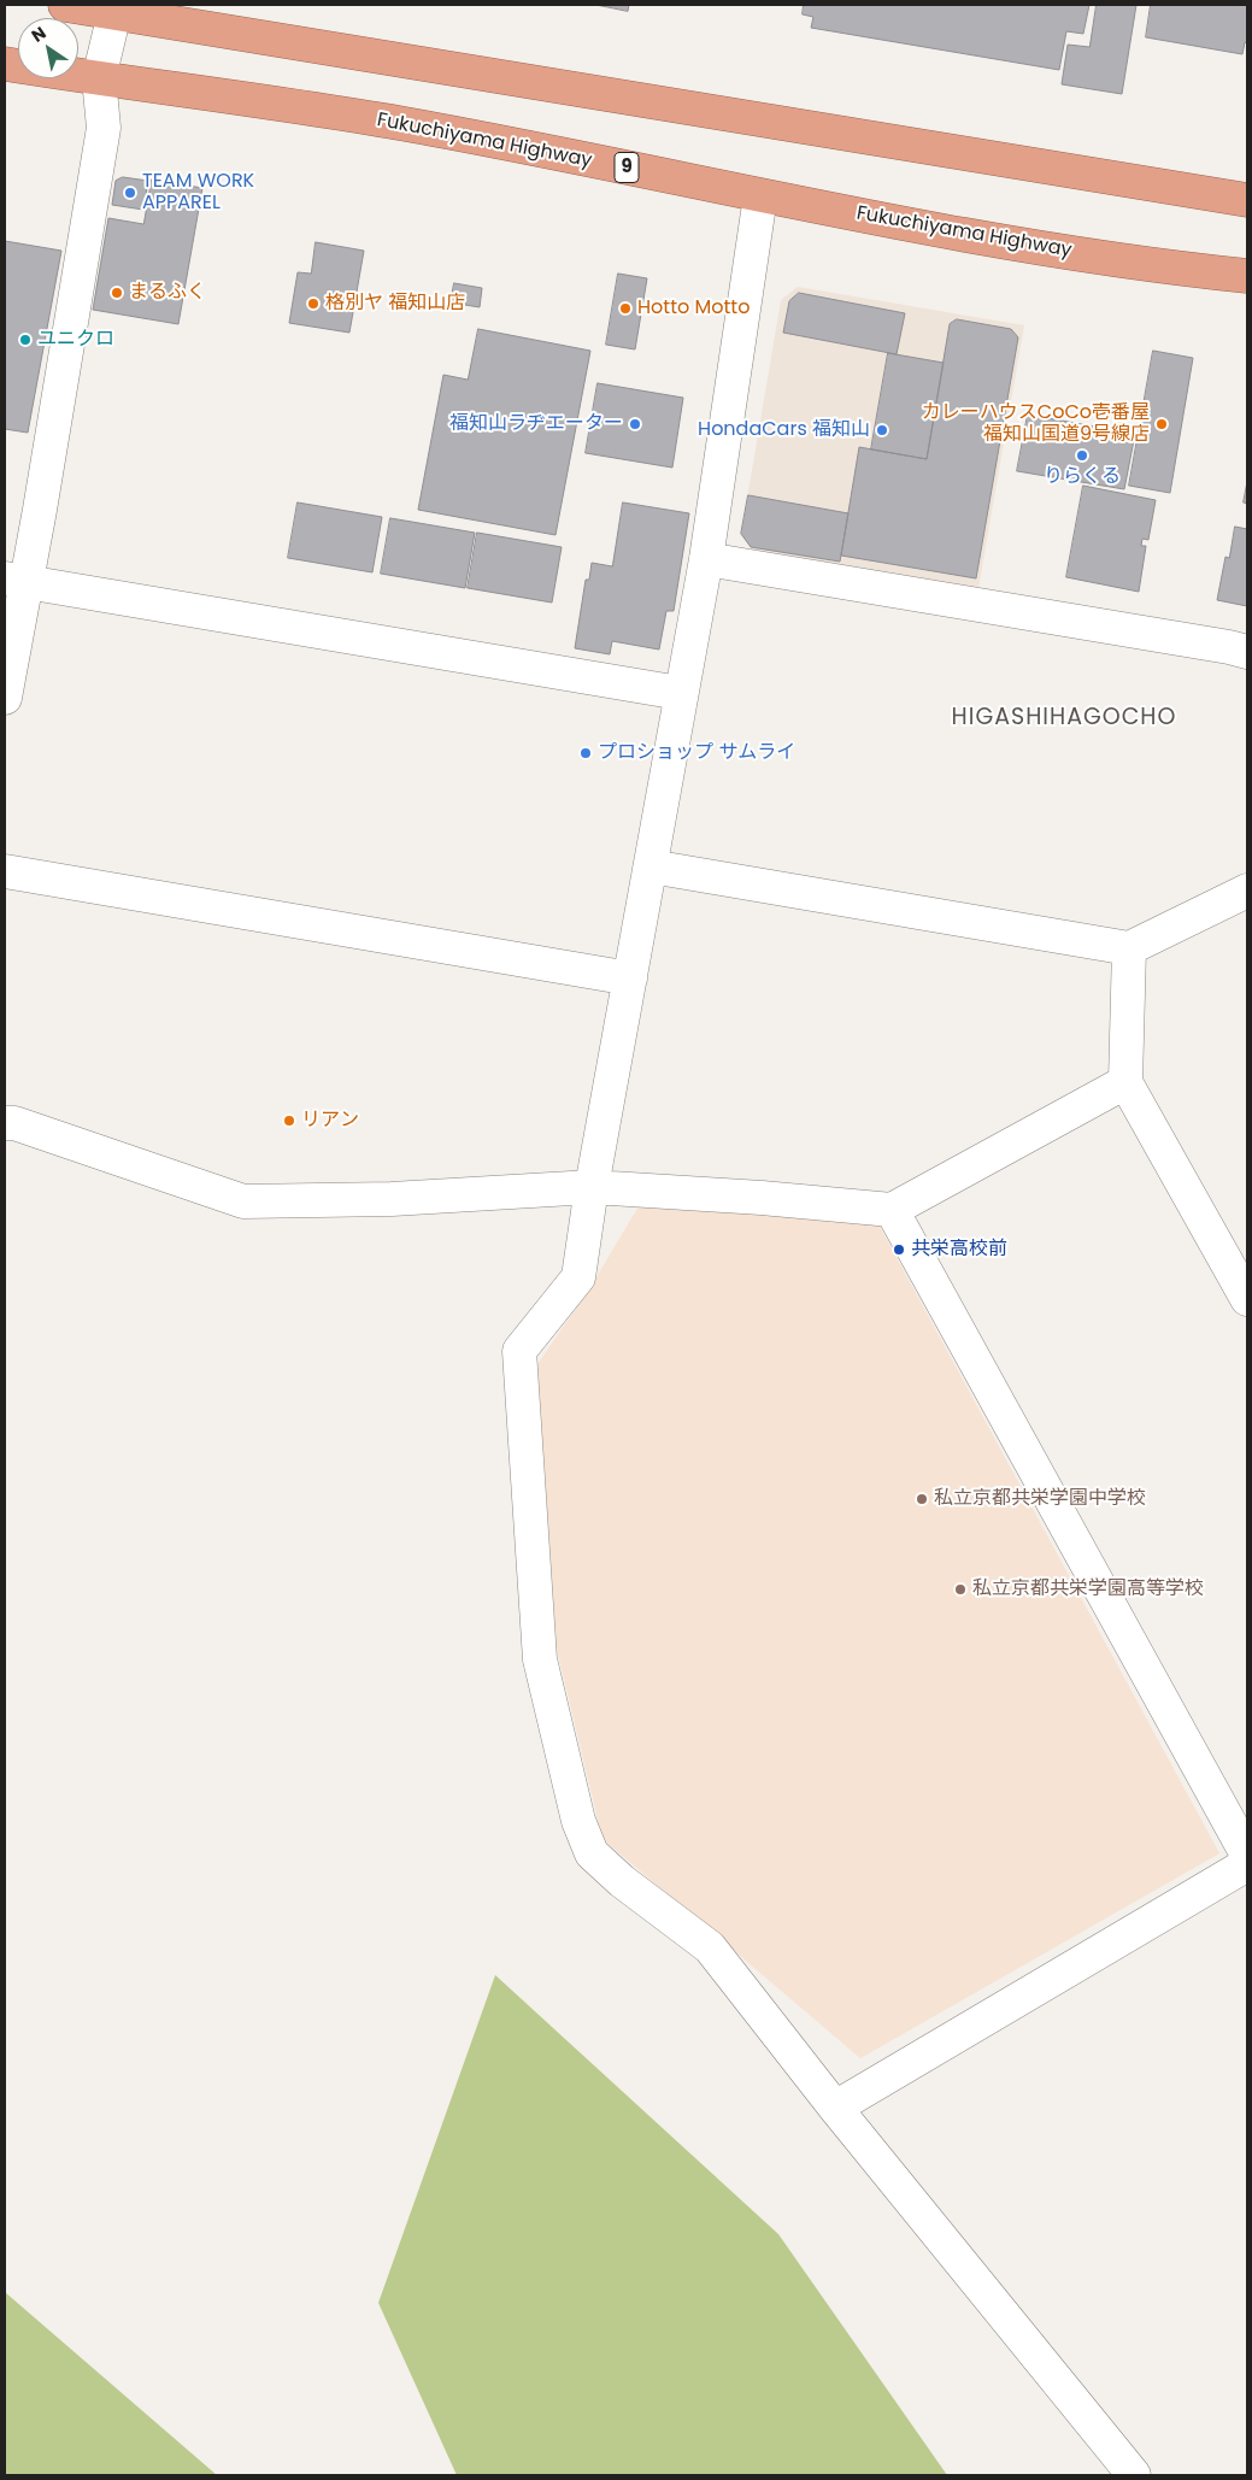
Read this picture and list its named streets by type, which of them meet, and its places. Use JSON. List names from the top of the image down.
{
  "streets": {
    "highway": ["Fukuchiyama Highway", "9"]
  },
  "districts": ["HIGASHIHAGOCHO"],
  "places": [
    "TEAM WORK APPAREL",
    "まるふく",
    "格別ヤ 福知山店",
    "Hotto Motto",
    "ユニクロ",
    "福知山ラヂエーター",
    "カレーハウスCoCo壱番屋 福知山国道9号線店",
    "HondaCars 福知山",
    "りらくる",
    "プロショップ サムライ",
    "リアン",
    "共栄高校前",
    "私立京都共栄学園中学校",
    "私立京都共栄学園高等学校"
  ],
  "north": "top left"
}
